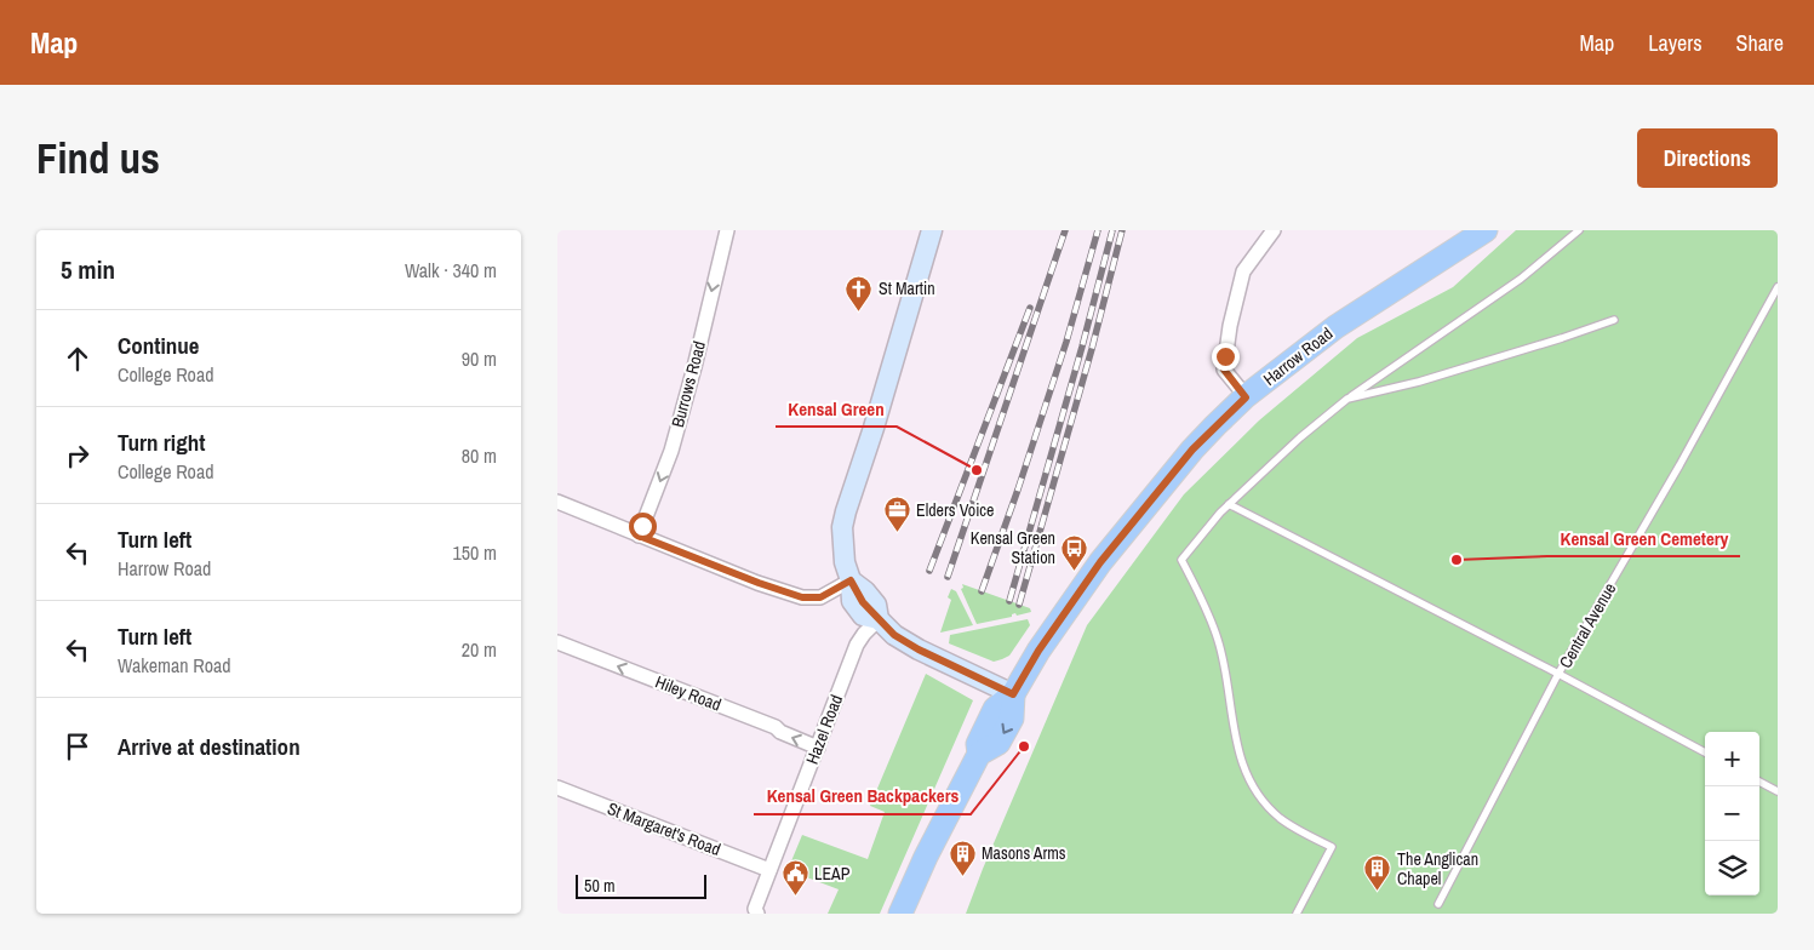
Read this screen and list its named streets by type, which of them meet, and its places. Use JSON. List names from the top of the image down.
{
  "streets": {
    "main road": ["Harrow Road"],
    "street": [
      "Burrows Road",
      "Hiley Road",
      "Hazel Road",
      "St Margaret's Road"
    ],
    "lane": ["Central Avenue"]
  },
  "crossings": [
    ["Hiley Road", "Hazel Road"],
    ["Hazel Road", "St Margaret's Road"]
  ],
  "one_way": ["Burrows Road", "Hiley Road"],
  "places": {
    "church": ["St Martin"],
    "other": ["Kensal Green", "Kensal Green Cemetery", "Kensal Green Backpackers"],
    "office": ["Elders Voice"],
    "bus stop": ["Kensal Green Station"],
    "building": ["Masons Arms", "The Anglican Chapel"],
    "public building": ["LEAP"]
  },
  "scale_bar": "50 m",
  "page": {
    "header": "Map",
    "nav": ["Map", "Layers", "Share"],
    "buttons": "Directions",
    "title": "Find us",
    "heading": ["5 min", "Walk · 340 m"],
    "list": [
      ["Continue", "College Road", "90 m"],
      ["Turn right", "College Road", "80 m"],
      ["Turn left", "Harrow Road", "150 m"],
      ["Turn left", "Wakeman Road", "20 m"],
      "Arrive at destination"
    ],
    "map_buttons": ["+", "−"],
    "scale": "50 m"
  }
}
